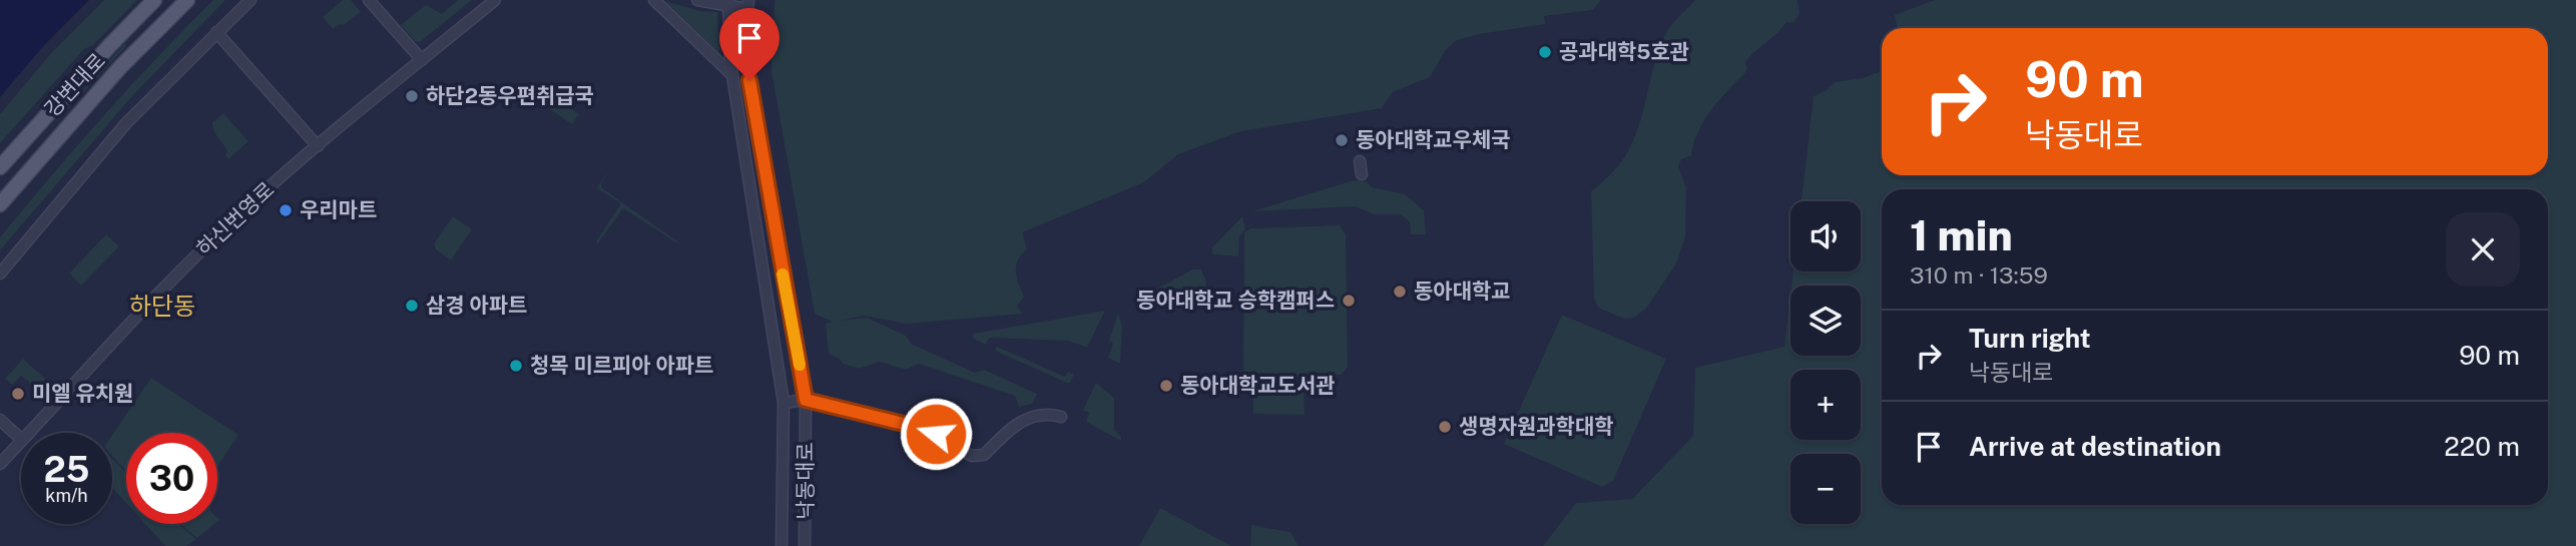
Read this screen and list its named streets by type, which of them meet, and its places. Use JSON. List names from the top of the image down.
{
  "streets": {
    "main road": ["강변대로"],
    "street": ["하신번영로", "낙동대로"]
  },
  "districts": ["하단동"],
  "places": [
    "공과대학5호관",
    "하단2동우편취급국",
    "동아대학교우체국",
    "우리마트",
    "동아대학교",
    "동아대학교 승학캠퍼스",
    "삼경 아파트",
    "청목 미르피아 아파트",
    "동아대학교도서관",
    "미엘 유치원",
    "생명자원과학대학"
  ],
  "page": {
    "turn": ["90 m", "낙동대로"],
    "heading": ["1 min", "310 m · 13:59"],
    "map_buttons": ["+", "−"],
    "list": [
      {
        "name": "Turn right",
        "note": "낙동대로",
        "value": "90 m"
      },
      {
        "name": "Arrive at destination",
        "value": "220 m"
      }
    ],
    "speed": "25 km/h",
    "limit": "30"
  }
}
